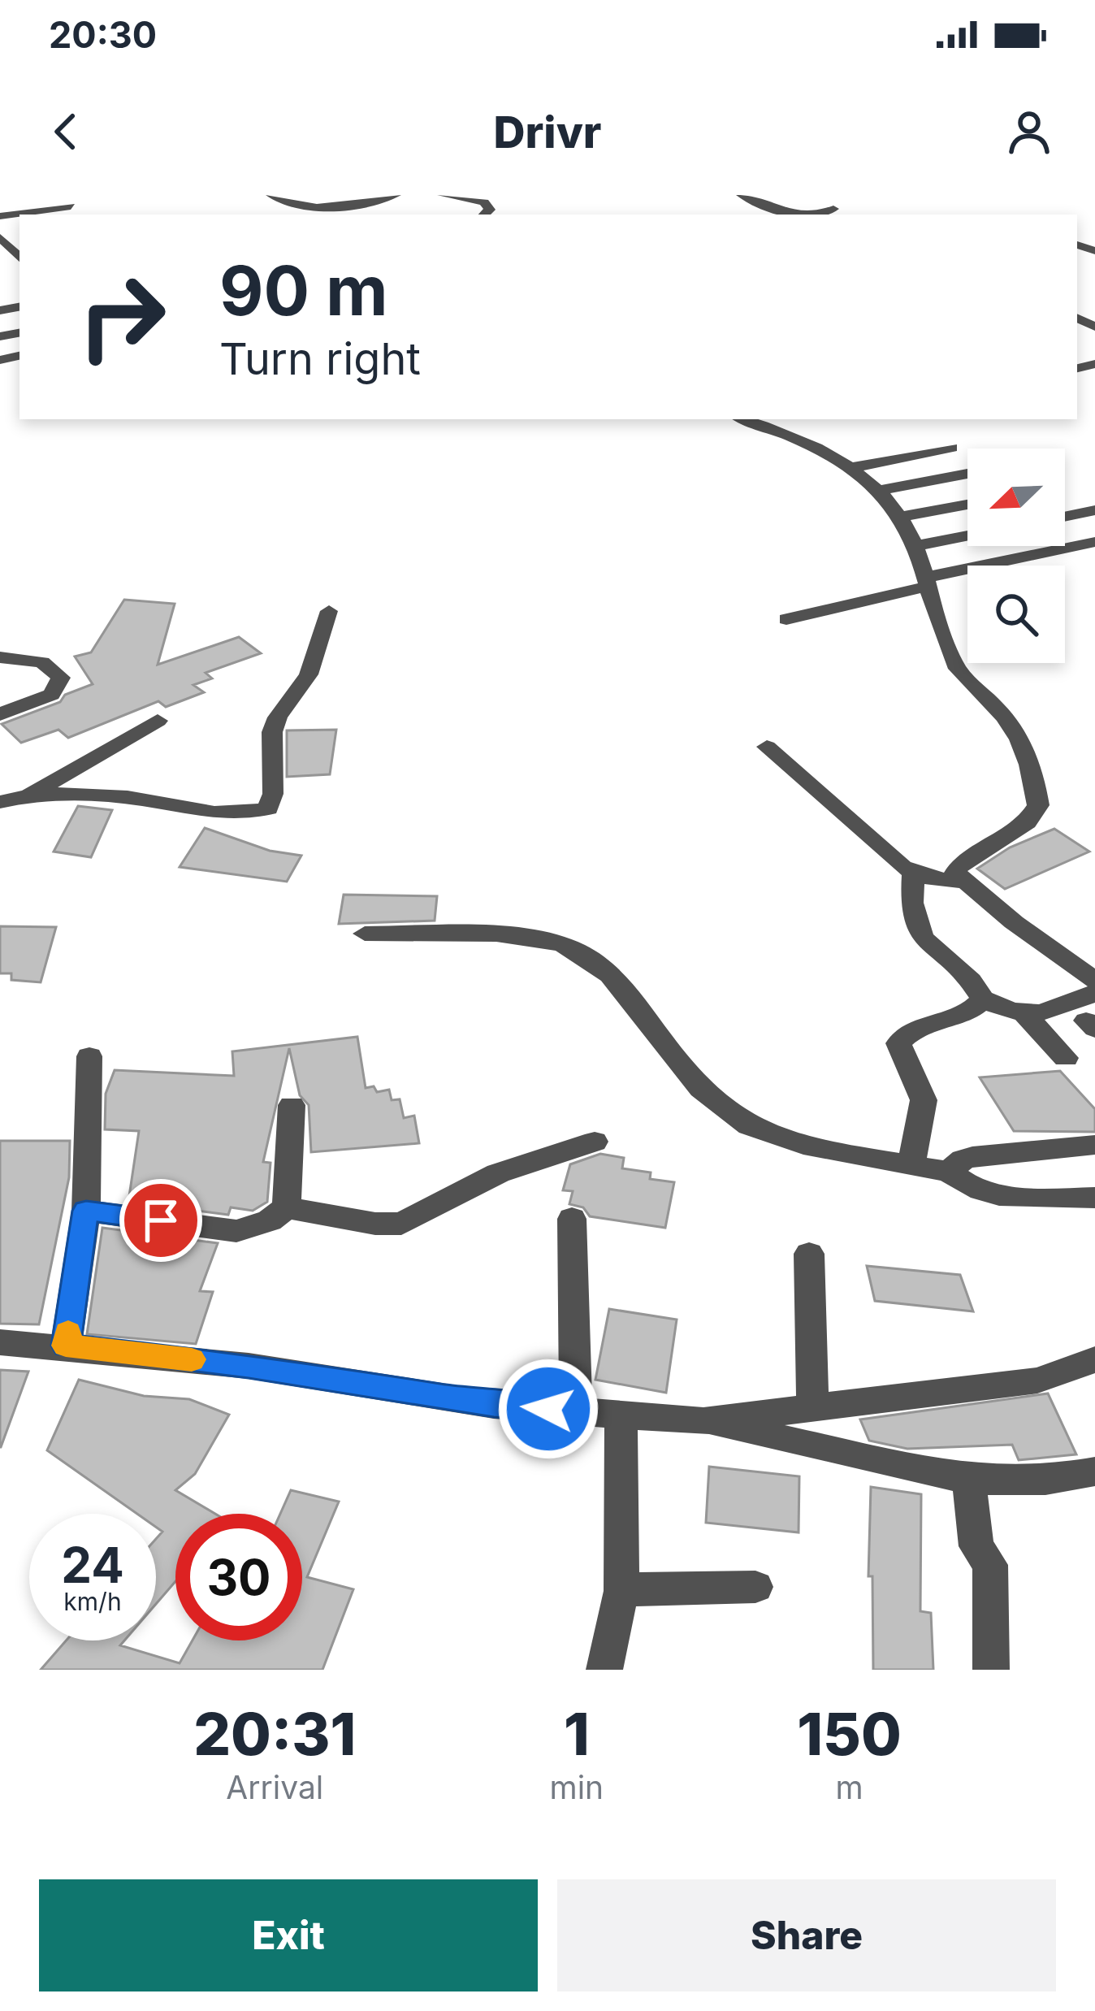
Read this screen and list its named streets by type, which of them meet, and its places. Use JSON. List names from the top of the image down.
{
  "north": "bottom left",
  "page": {
    "status": "20:30",
    "header": "Drivr",
    "turn": ["90 m", "Turn right"],
    "speed": "24 km/h",
    "limit": "30",
    "eta": [
      "20:31",
      "Arrival",
      "1",
      "min",
      "150",
      "m"
    ],
    "buttons": ["Exit", "Share"]
  }
}
